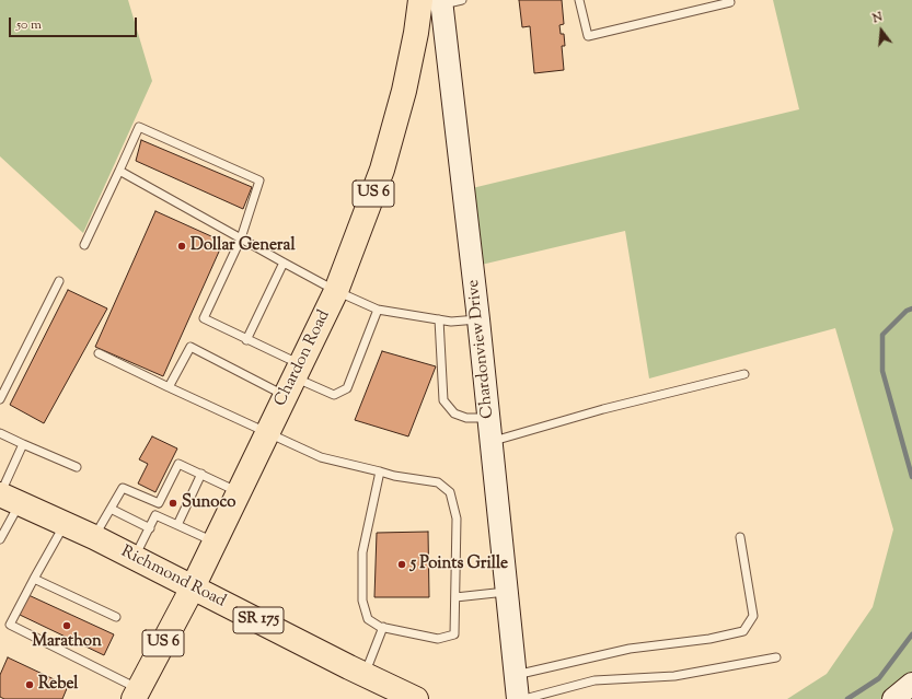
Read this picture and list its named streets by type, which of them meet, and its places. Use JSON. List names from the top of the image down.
{
  "streets": {
    "main road": [
      "US 6",
      "Chardon Road",
      "Richmond Road",
      "SR 175"
    ],
    "street": ["Chardonview Drive"]
  },
  "crossings": [
    ["Chardonview Drive", "Chardon Road"],
    ["Chardon Road", "Richmond Road"]
  ],
  "places": [
    "Dollar General",
    "Sunoco",
    "5 Points Grille",
    "Marathon",
    "Rebel"
  ],
  "scale_bar": "50 m",
  "north": "top"
}
